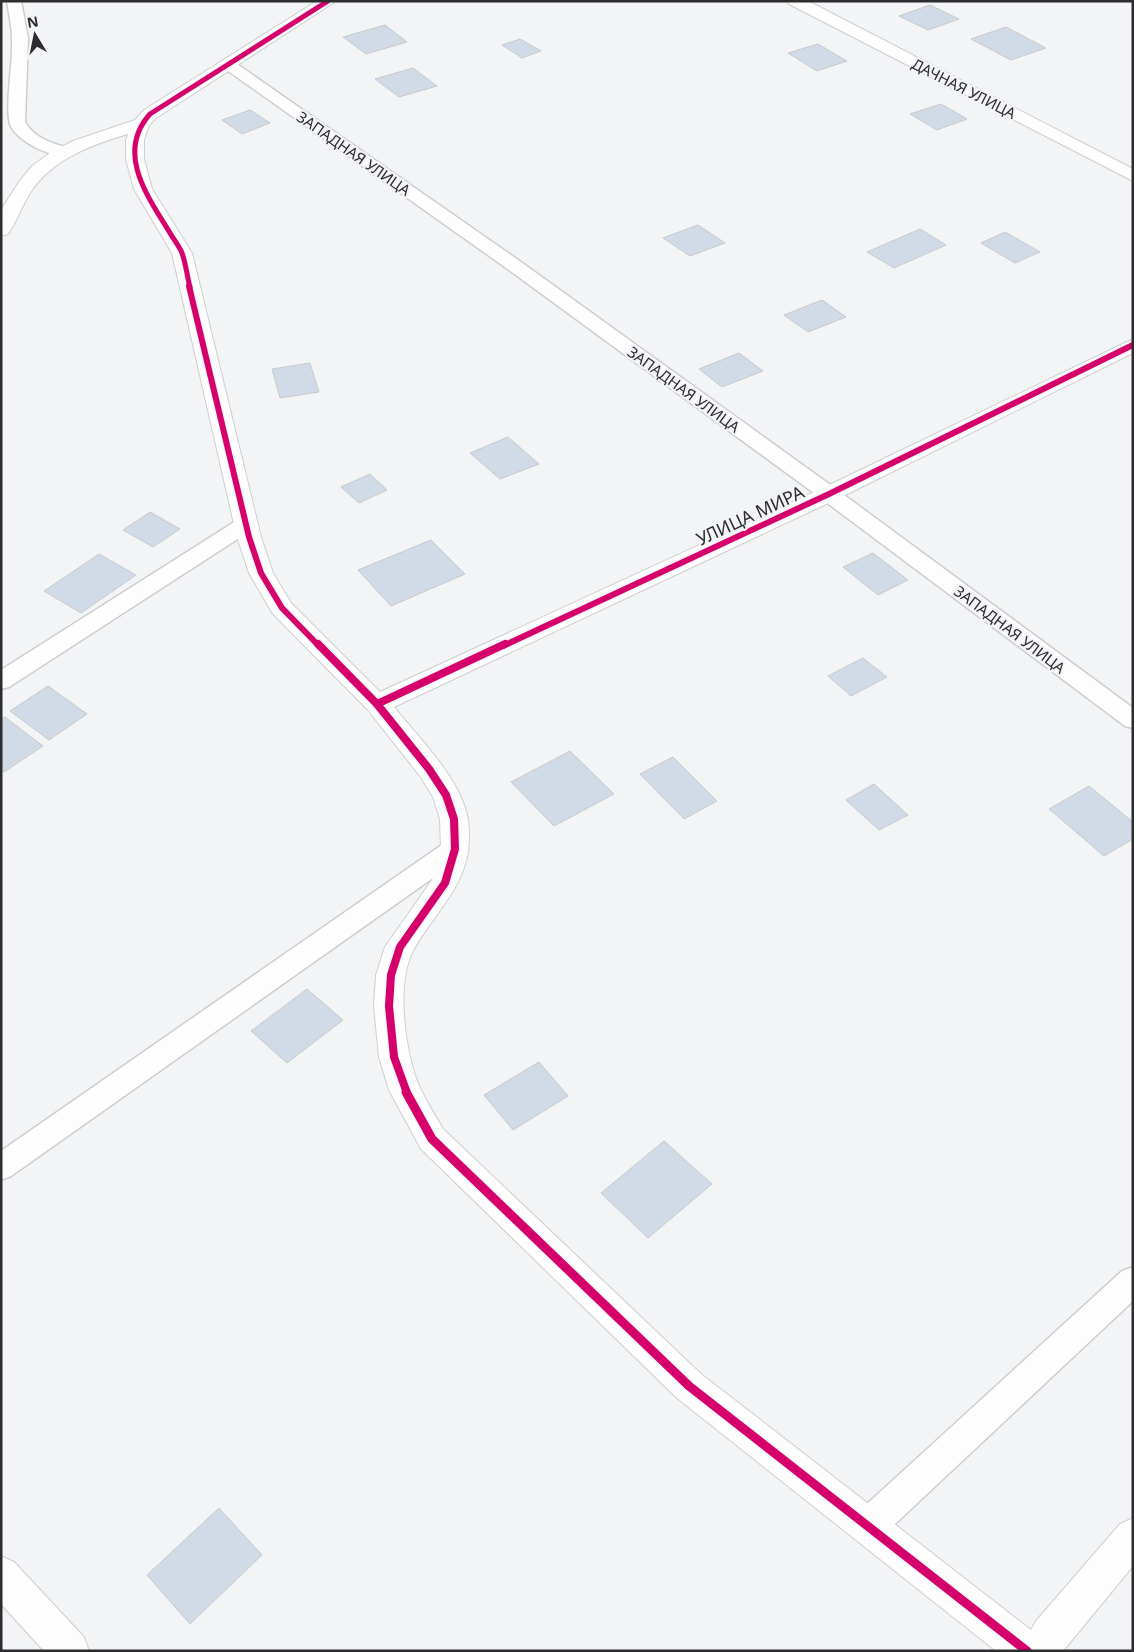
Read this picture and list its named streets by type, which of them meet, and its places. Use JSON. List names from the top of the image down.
{
  "streets": {
    "street": ["ДАЧНАЯ УЛИЦА", "УЛИЦА МИРА"],
    "lane": ["ЗАПАДНАЯ УЛИЦА"]
  },
  "crossings": [
    ["ЗАПАДНАЯ УЛИЦА", "УЛИЦА МИРА"]
  ],
  "north": "top"
}
